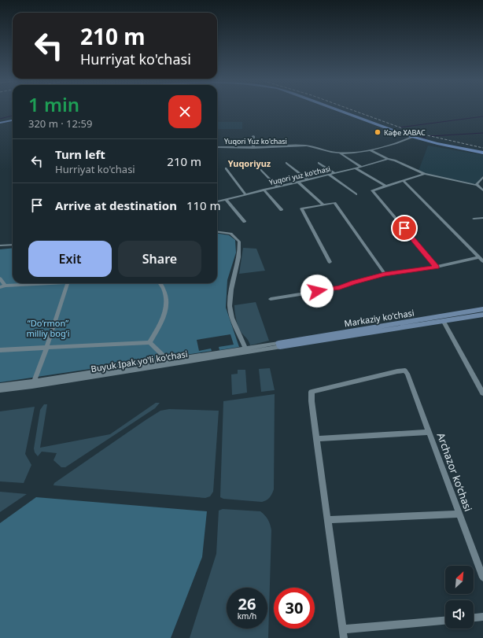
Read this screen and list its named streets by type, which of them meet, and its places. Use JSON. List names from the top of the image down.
{
  "streets": {
    "street": [
      "Yuqori Yuz ko'chasi",
      "Yuqori yuz ko'chasi",
      "Markaziy ko'chasi",
      "Buyuk Ipak yo'li ko'chasi",
      "Archazor ko‘chasi"
    ]
  },
  "crossings": [
    ["Markaziy ko'chasi", "Buyuk Ipak yo'li ko'chasi"]
  ],
  "districts": ["Yuqoriyuz"],
  "parks": ["“Do‘rmon” milliy bog‘i"],
  "places": ["Кафе ХАВАС"],
  "north": "top right",
  "page": {
    "turn": ["210 m", "Hurriyat ko'chasi"],
    "heading": ["1 min", "320 m · 12:59"],
    "list": [
      {
        "name": "Turn left",
        "note": "Hurriyat ko'chasi",
        "value": "210 m"
      },
      {
        "name": "Arrive at destination",
        "value": "110 m"
      }
    ],
    "buttons": ["Exit", "Share"],
    "speed": "26 km/h",
    "limit": "30"
  }
}
